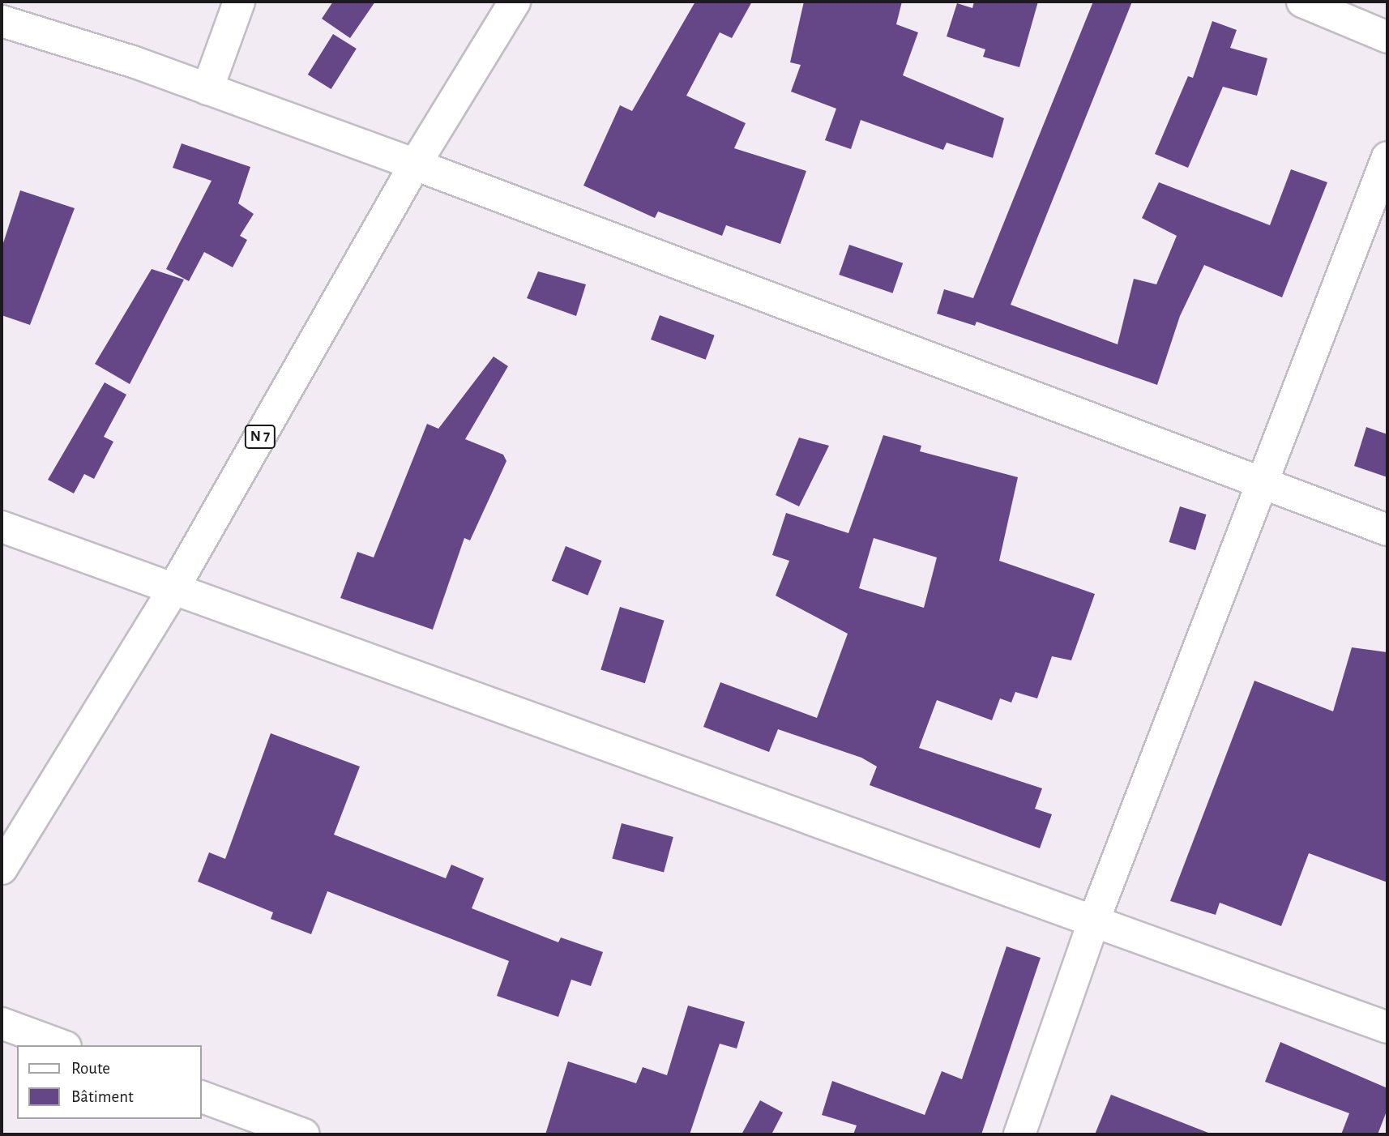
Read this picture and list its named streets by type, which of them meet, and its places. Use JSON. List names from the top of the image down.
{
  "streets": {
    "main road": ["N 7"]
  },
  "legend": ["Route", "Bâtiment"]
}
